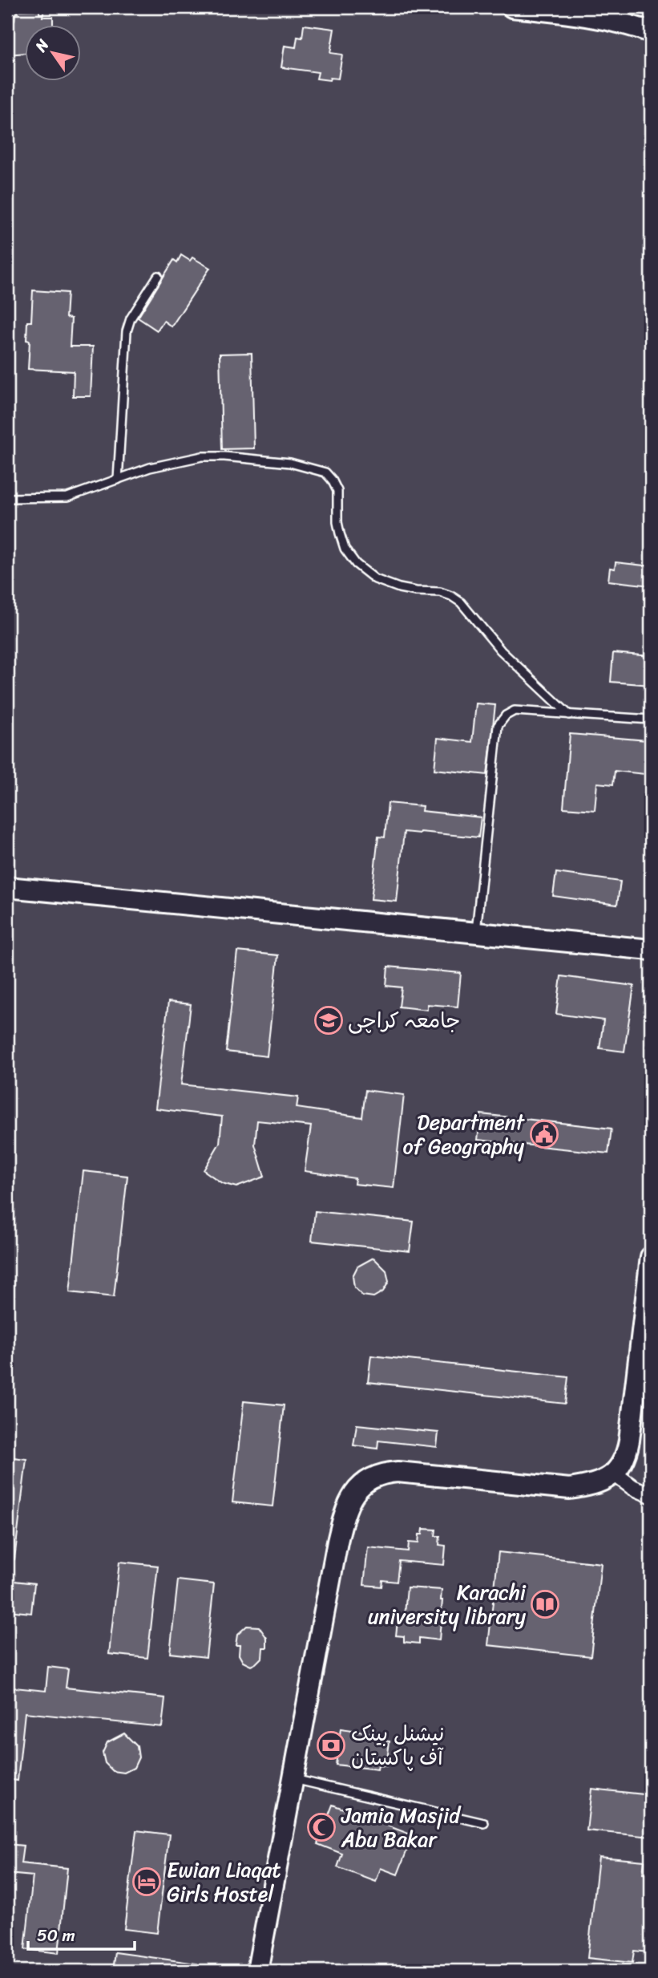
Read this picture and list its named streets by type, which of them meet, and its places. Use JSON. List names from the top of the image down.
{
  "places": {
    "school or university": ["جامعہ کراچی"],
    "public building": ["Department of Geography"],
    "library": ["Karachi university library"],
    "bank": ["نیشنل بینک آف پاکستان"],
    "mosque": ["Jamia Masjid Abu Bakar"],
    "hotel": ["Ewian Liaqat Girls Hostel"]
  },
  "scale_bar": "50 m",
  "north": "top left"
}
